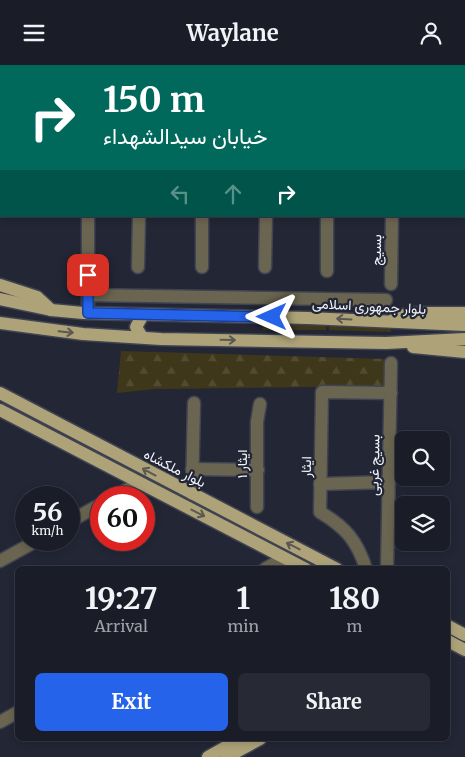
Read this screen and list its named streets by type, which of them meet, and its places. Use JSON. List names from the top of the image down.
{
  "streets": {
    "main road": ["بلوار جمهوری اسلامی", "بلوار ملکشاه"],
    "street": [
      "بسیج",
      "ایثار ۱",
      "بسیج غربی",
      "ایثار"
    ]
  },
  "crossings": [
    ["بسیج غربی", "ایثار"]
  ],
  "page": {
    "header": "Waylane",
    "turn": ["150 m", "خیابان سیدالشهداء"],
    "speed": "56 km/h",
    "limit": "60",
    "eta": [
      "19:27",
      "Arrival",
      "1",
      "min",
      "180",
      "m"
    ],
    "buttons": ["Exit", "Share"]
  }
}
